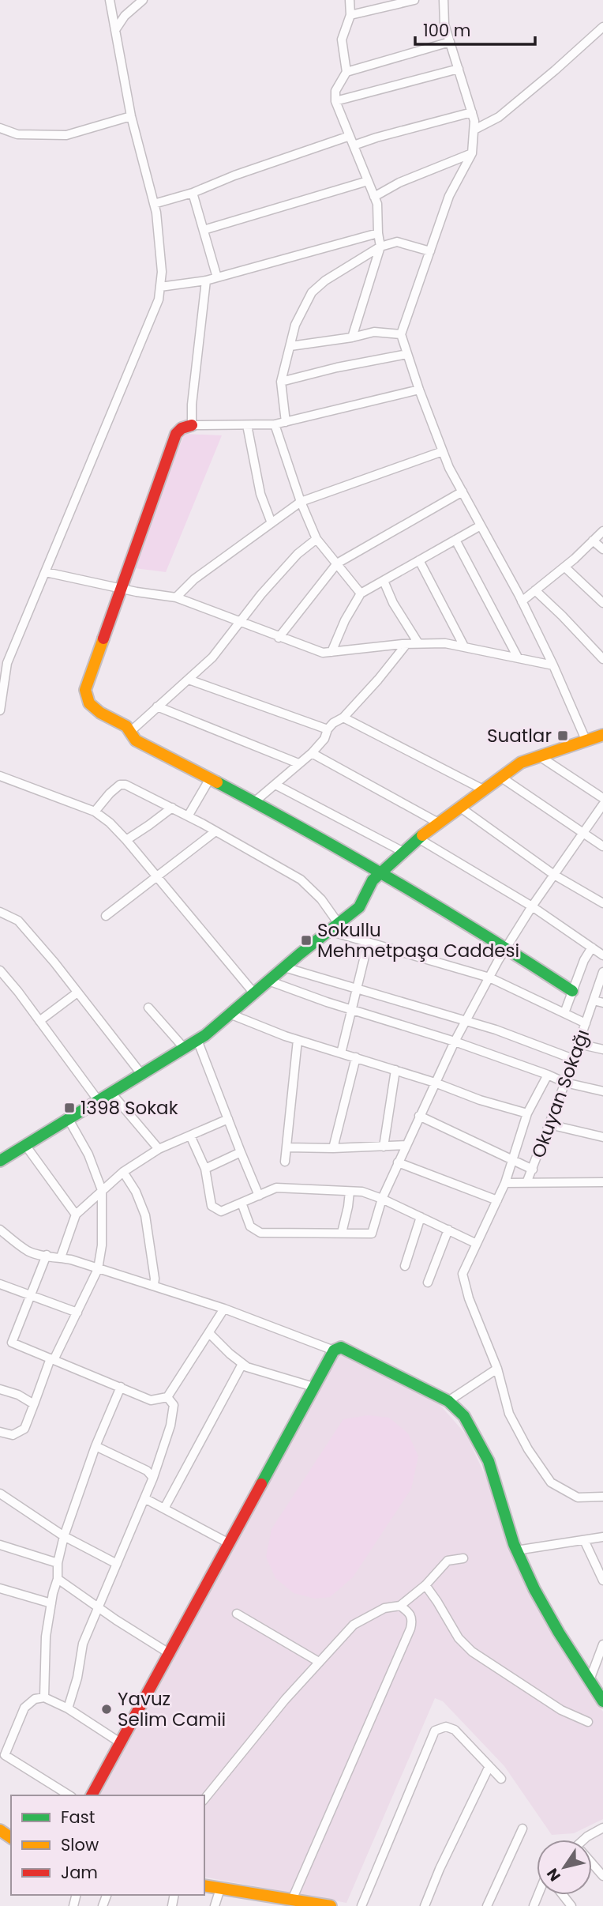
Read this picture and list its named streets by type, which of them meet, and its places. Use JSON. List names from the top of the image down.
{
  "streets": {
    "street": ["Okuyan Sokağı"]
  },
  "places": {
    "transit": ["Suatlar", "Sokullu Mehmetpaşa Caddesi", "1398 Sokak"],
    "other": ["Yavuz Selim Camii"]
  },
  "legend": ["Fast", "Slow", "Jam"],
  "scale_bar": "100 m",
  "north": "bottom left"
}
